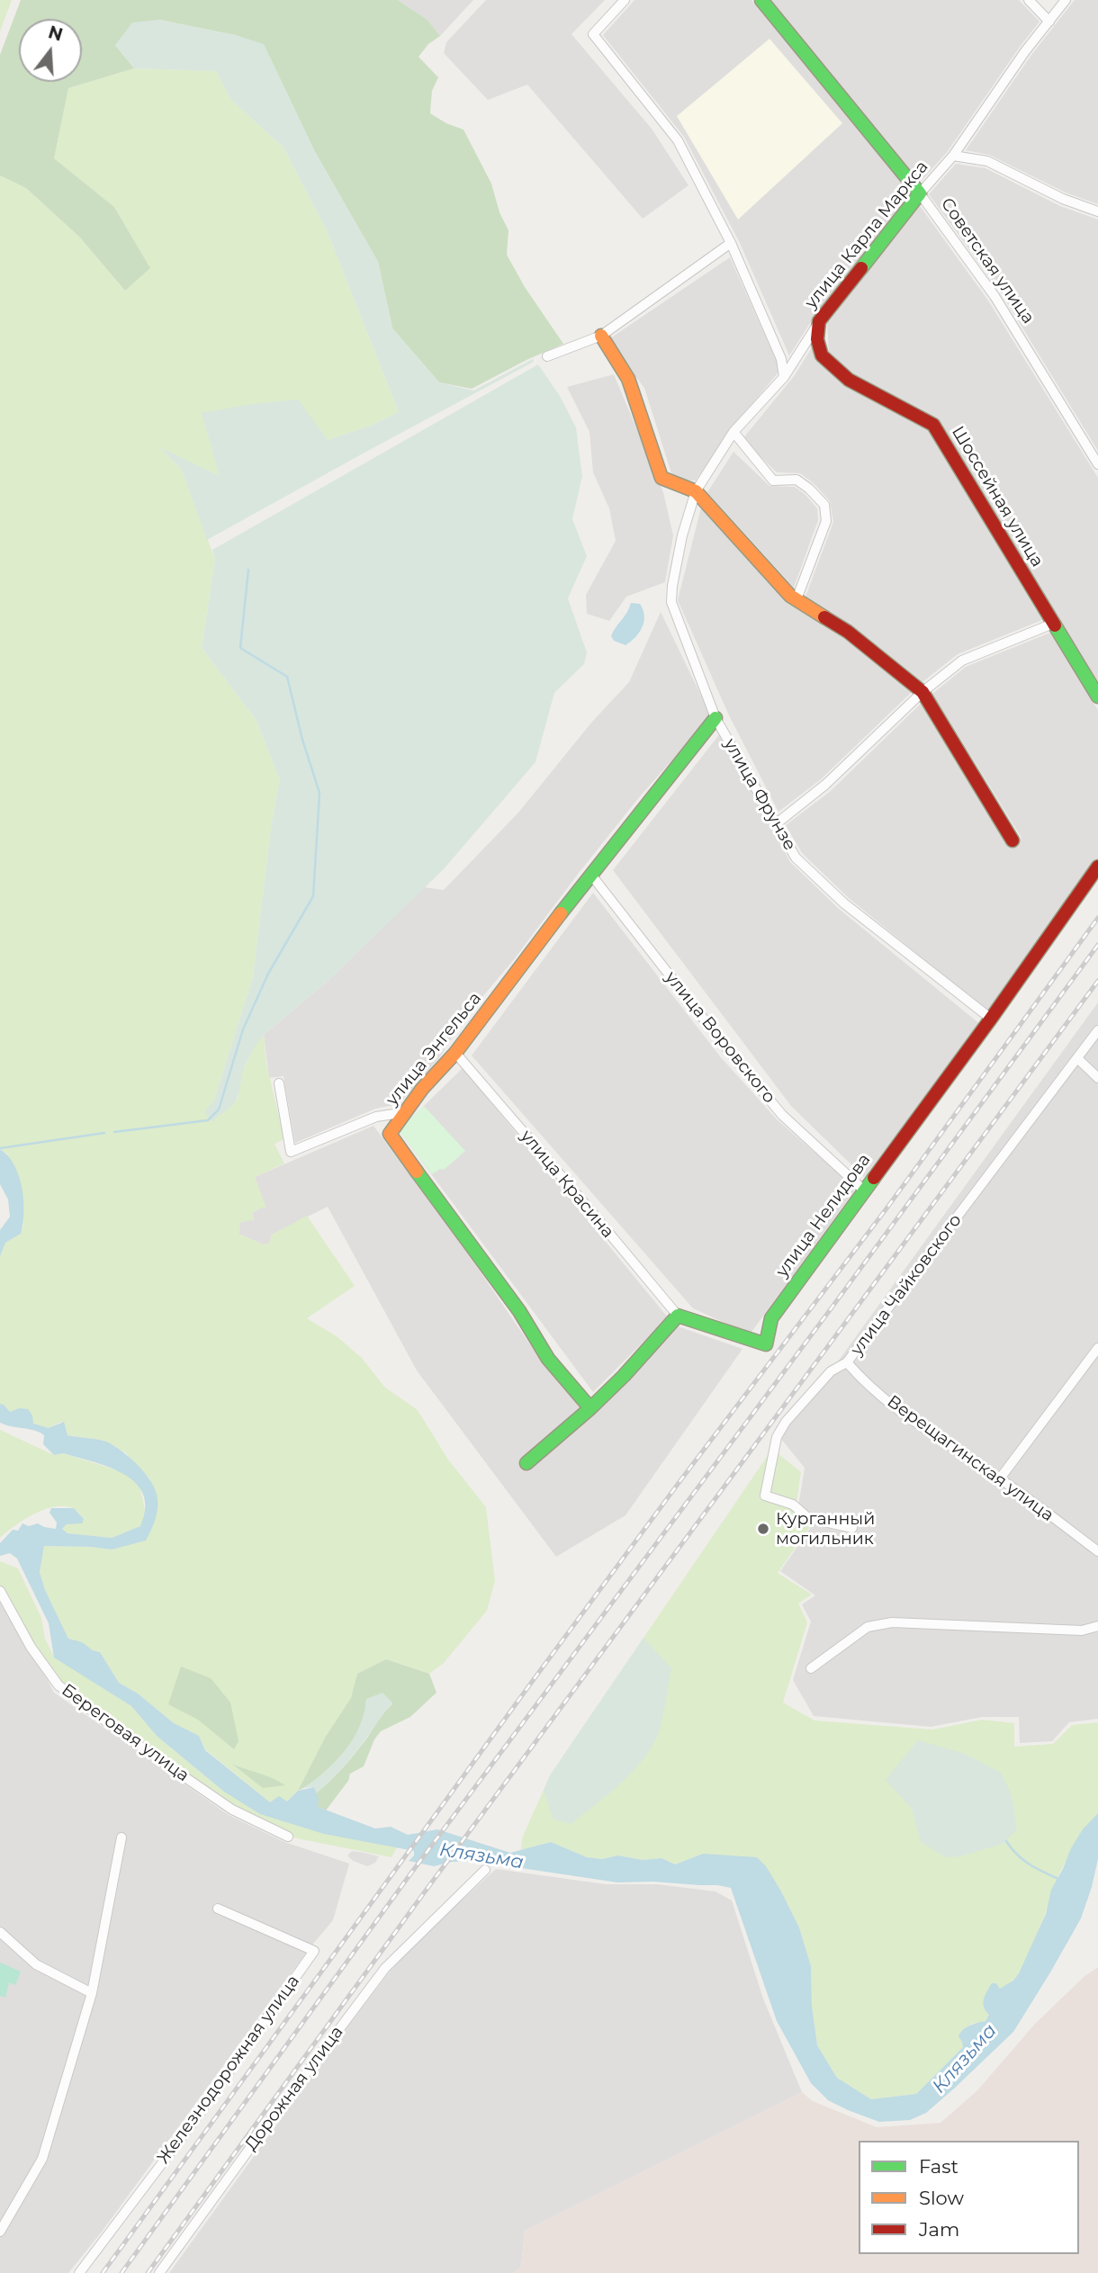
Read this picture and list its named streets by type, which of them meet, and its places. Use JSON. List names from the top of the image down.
{
  "streets": {
    "street": [
      "улица Карла Маркса",
      "Советская улица",
      "Шоссейная улица",
      "улица Фрунзе",
      "улица Воровского",
      "улица Энгельса",
      "улица Красина",
      "улица Нелидова",
      "улица Чайковского",
      "Верещагинская улица",
      "Береговая улица",
      "Железнодорожная улица",
      "Дорожная улица"
    ]
  },
  "crossings": [
    ["улица Карла Маркса", "Советская улица"],
    ["улица Карла Маркса", "Шоссейная улица"],
    ["улица Карла Маркса", "улица Фрунзе"],
    ["улица Фрунзе", "улица Энгельса"],
    ["улица Фрунзе", "улица Нелидова"],
    ["улица Воровского", "улица Энгельса"],
    ["улица Воровского", "улица Нелидова"],
    ["улица Энгельса", "улица Красина"],
    ["улица Красина", "улица Нелидова"],
    ["улица Чайковского", "Верещагинская улица"]
  ],
  "water": ["Клязьма"],
  "places": ["Курганный могильник"],
  "legend": ["Fast", "Slow", "Jam"],
  "north": "top"
}
